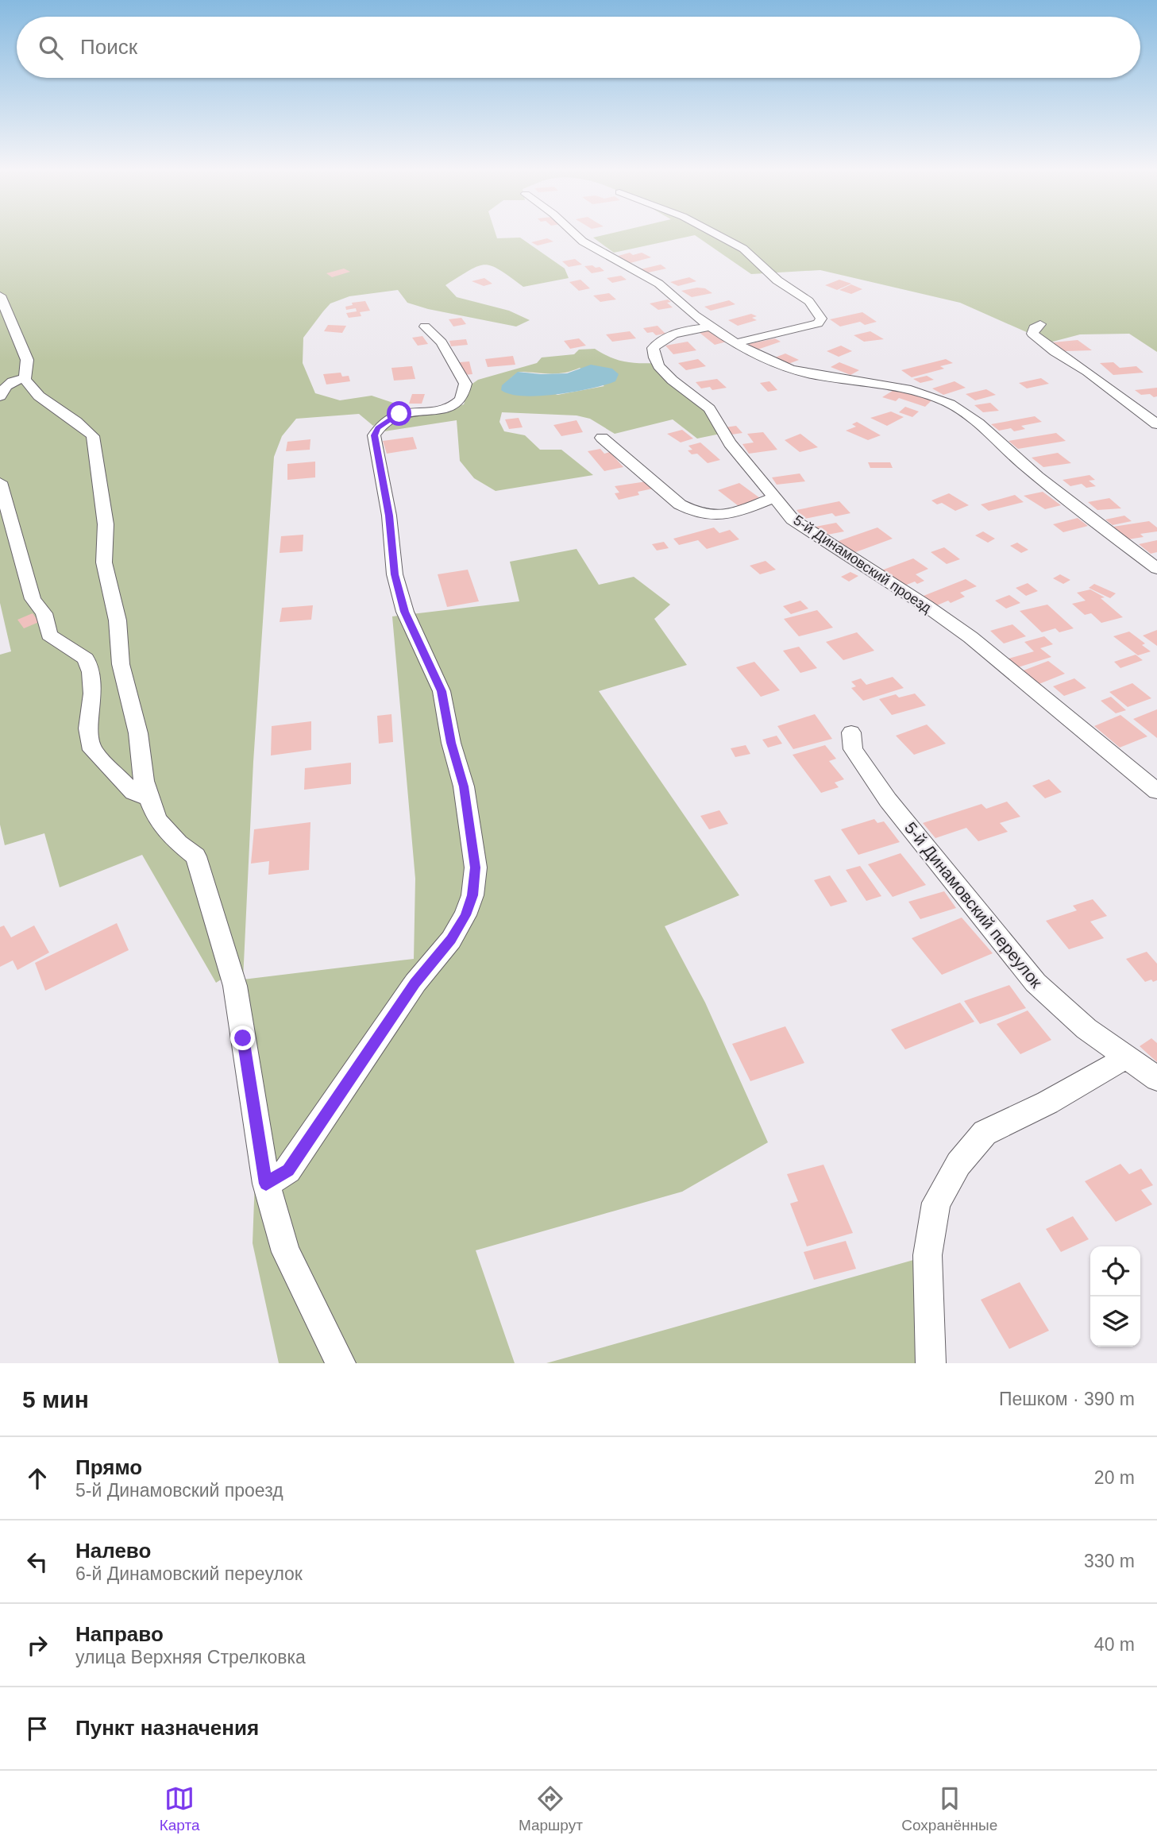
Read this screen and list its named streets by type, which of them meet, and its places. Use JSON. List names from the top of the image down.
{
  "streets": {
    "street": ["5-й Динамовский проезд", "5-й Динамовский переулок"]
  },
  "page": {
    "search": "Поиск",
    "heading": ["5 мин", "Пешком · 390 m"],
    "list": [
      ["Прямо", "5-й Динамовский проезд", "20 m"],
      ["Налево", "6-й Динамовский переулок", "330 m"],
      ["Направо", "улица Верхняя Стрелковка", "40 m"],
      "Пункт назначения"
    ],
    "nav": ["Карта", "Маршрут", "Сохранённые"]
  }
}
